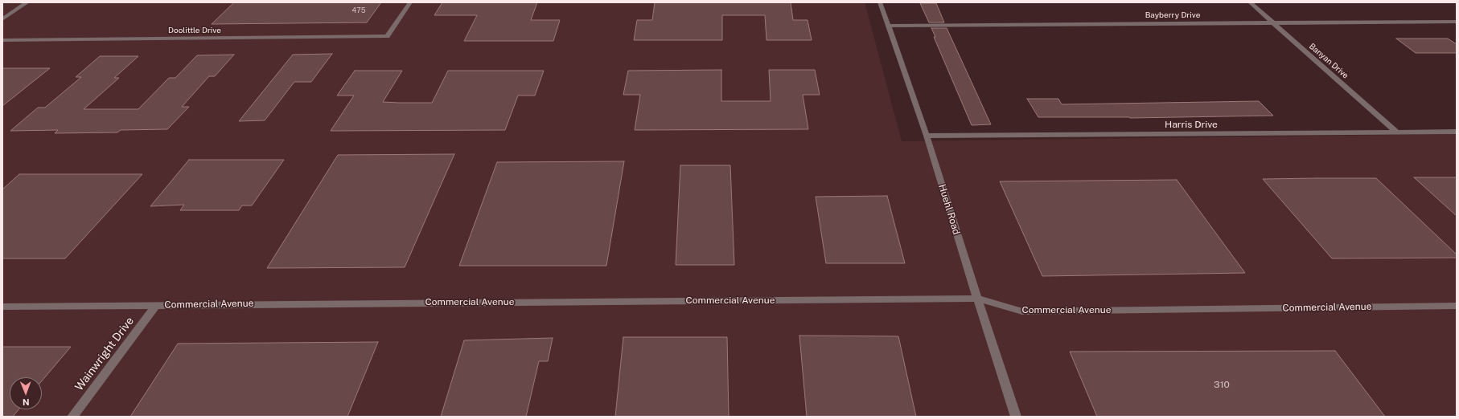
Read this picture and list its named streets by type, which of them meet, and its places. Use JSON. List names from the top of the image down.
{
  "streets": {
    "street": [
      "Bayberry Drive",
      "Doolittle Drive",
      "Banyan Drive",
      "Harris Drive",
      "Huehl Road",
      "Commercial Avenue",
      "Wainwright Drive"
    ]
  },
  "crossings": [
    ["Bayberry Drive", "Banyan Drive"],
    ["Bayberry Drive", "Huehl Road"],
    ["Banyan Drive", "Harris Drive"],
    ["Harris Drive", "Huehl Road"],
    ["Huehl Road", "Commercial Avenue"],
    ["Commercial Avenue", "Wainwright Drive"]
  ],
  "house_numbers": ["475", "310"],
  "north": "bottom"
}
